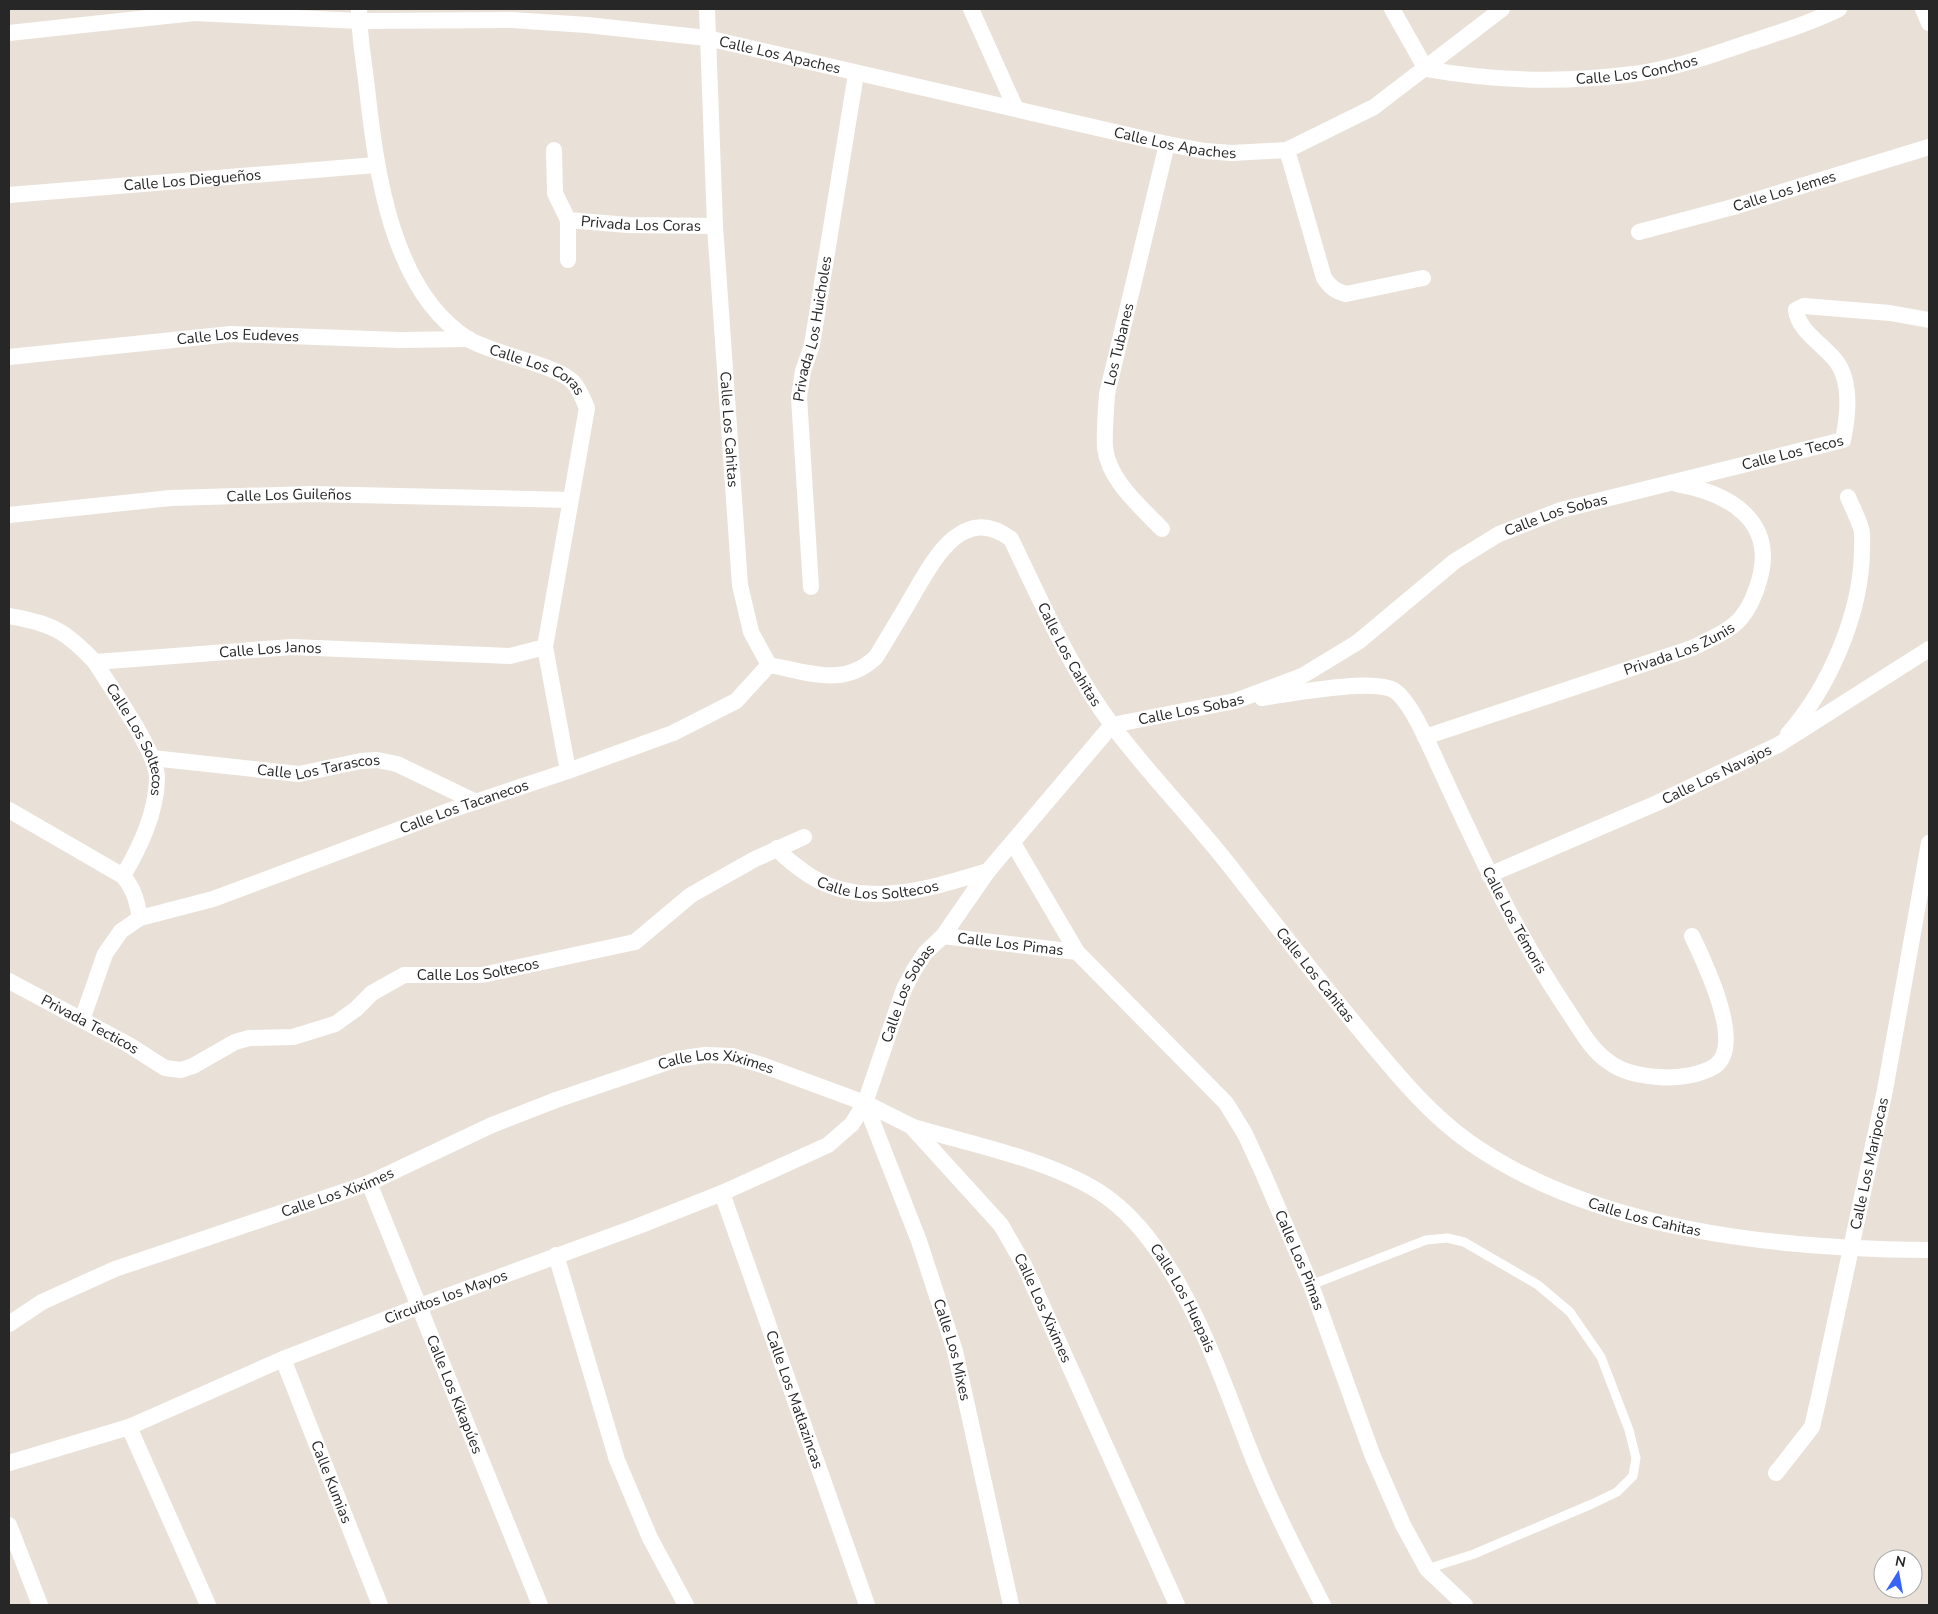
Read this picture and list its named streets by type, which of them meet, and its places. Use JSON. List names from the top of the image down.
{
  "streets": {
    "street": [
      "Calle Los Apaches",
      "Calle Los Conchos",
      "Calle Los Diegueños",
      "Calle Los Jemes",
      "Privada Los Coras",
      "Privada Los Huicholes",
      "Calle Los Eudeves",
      "Los Tubanes",
      "Calle Los Coras",
      "Calle Los Cahitas",
      "Calle Los Tecos",
      "Calle Los Guileños",
      "Calle Los Sobas",
      "Privada Los Zunis",
      "Calle Los Janos",
      "Calle Los Soltecos",
      "Calle Los Tarascos",
      "Calle Los Navajos",
      "Calle Los Tacanecos",
      "Calle Los Témoris",
      "Calle Los Pimas",
      "Privada Tecticos",
      "Calle Los Xiximes",
      "Calle Los Maripocas",
      "Circuitos los Mayos",
      "Calle Los Huepais",
      "Calle Los Mixes",
      "Calle Los Kikapúes",
      "Calle Los Matlazincas",
      "Calle Kumias"
    ]
  },
  "crossings": [
    ["Calle Los Apaches", "Calle Los Conchos"],
    ["Calle Los Apaches", "Privada Los Huicholes"],
    ["Calle Los Apaches", "Los Tubanes"],
    ["Calle Los Apaches", "Calle Los Coras"],
    ["Calle Los Apaches", "Calle Los Cahitas"],
    ["Calle Los Diegueños", "Calle Los Coras"],
    ["Privada Los Coras", "Calle Los Cahitas"],
    ["Calle Los Eudeves", "Calle Los Coras"],
    ["Calle Los Coras", "Calle Los Guileños"],
    ["Calle Los Coras", "Calle Los Janos"],
    ["Calle Los Coras", "Calle Los Tacanecos"],
    ["Calle Los Cahitas", "Calle Los Sobas"],
    ["Calle Los Cahitas", "Calle Los Tacanecos"],
    ["Calle Los Cahitas", "Calle Los Maripocas"],
    ["Calle Los Tecos", "Calle Los Sobas"],
    ["Calle Los Tecos", "Privada Los Zunis"],
    ["Calle Los Sobas", "Privada Los Zunis"],
    ["Calle Los Sobas", "Calle Los Soltecos"],
    ["Calle Los Sobas", "Calle Los Témoris"],
    ["Calle Los Sobas", "Calle Los Pimas"],
    ["Calle Los Sobas", "Calle Los Xiximes"],
    ["Calle Los Sobas", "Circuitos los Mayos"],
    ["Calle Los Sobas", "Calle Los Mixes"],
    ["Privada Los Zunis", "Calle Los Témoris"],
    ["Calle Los Janos", "Calle Los Soltecos"],
    ["Calle Los Soltecos", "Calle Los Tarascos"],
    ["Calle Los Soltecos", "Privada Tecticos"],
    ["Calle Los Tarascos", "Calle Los Tacanecos"],
    ["Calle Los Navajos", "Calle Los Témoris"],
    ["Calle Los Tacanecos", "Privada Tecticos"],
    ["Calle Los Xiximes", "Circuitos los Mayos"],
    ["Calle Los Xiximes", "Calle Los Huepais"],
    ["Calle Los Xiximes", "Calle Los Mixes"],
    ["Calle Los Xiximes", "Calle Los Kikapúes"],
    ["Circuitos los Mayos", "Calle Los Mixes"],
    ["Circuitos los Mayos", "Calle Los Kikapúes"],
    ["Circuitos los Mayos", "Calle Los Matlazincas"],
    ["Circuitos los Mayos", "Calle Kumias"]
  ],
  "north": "top"
}
